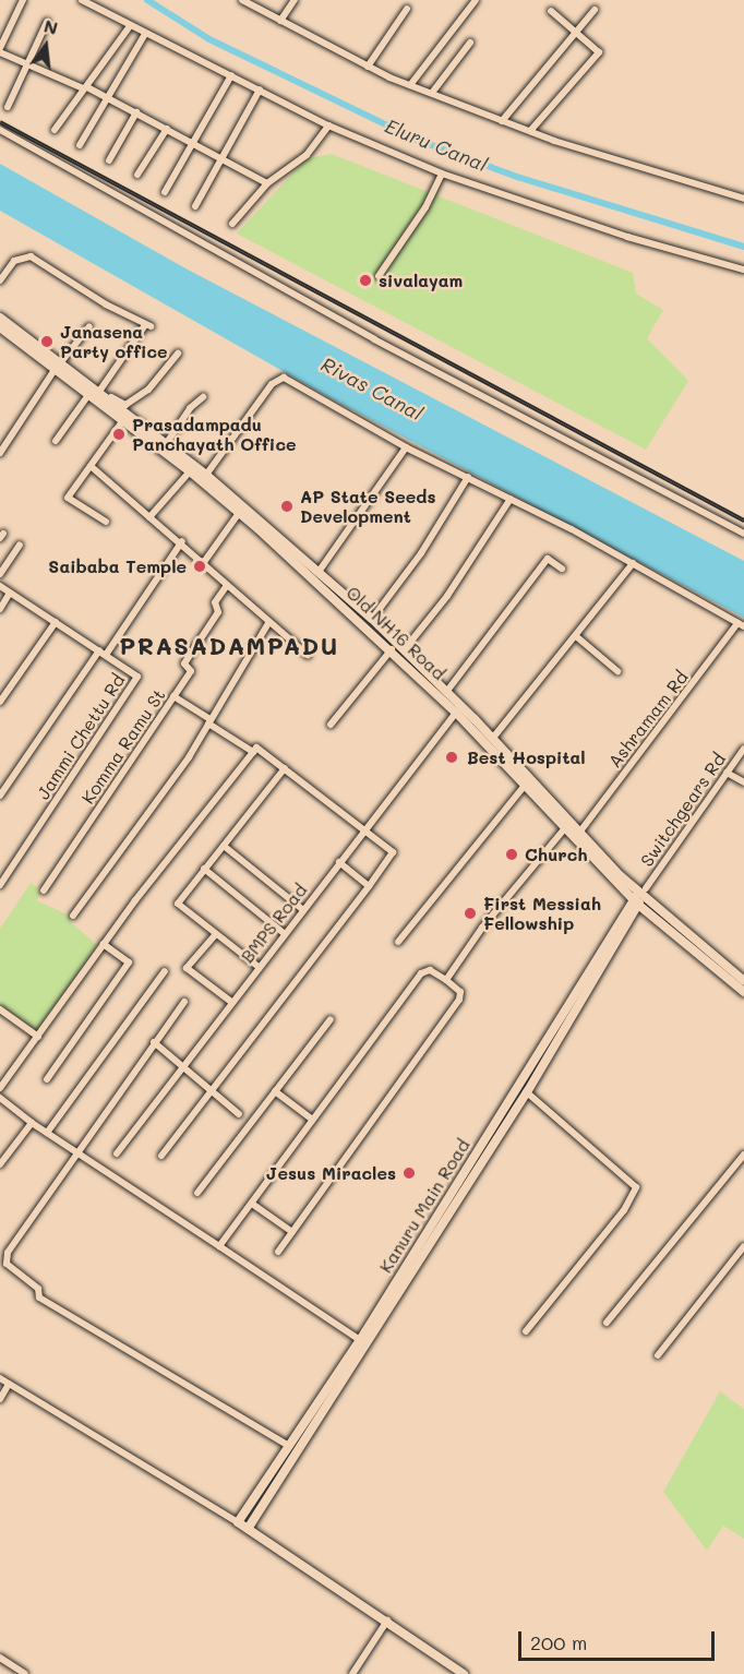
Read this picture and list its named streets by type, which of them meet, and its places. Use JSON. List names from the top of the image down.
{
  "streets": {
    "main road": ["Old NH16 Road", "Kanuru Main Road"],
    "street": [
      "Ashramam Rd",
      "Jammi Chettu Rd",
      "Komma Ramu St",
      "Switchgears Rd",
      "BMPS Road"
    ]
  },
  "crossings": [
    ["Old NH16 Road", "Ashramam Rd"],
    ["Old NH16 Road", "Switchgears Rd"],
    ["Old NH16 Road", "BMPS Road"],
    ["Old NH16 Road", "Kanuru Main Road"],
    ["Switchgears Rd", "Kanuru Main Road"]
  ],
  "districts": ["PRASADAMPADU"],
  "water": ["Eluru Canal", "Rivas Canal"],
  "places": [
    "sivalayam",
    "Janasena Party office",
    "Prasadampadu Panchayath Office",
    "AP State Seeds Development",
    "Saibaba Temple",
    "Best Hospital",
    "Church",
    "First Messiah Fellowship",
    "Jesus Miracles"
  ],
  "scale_bar": "200 m",
  "north": "top"
}
